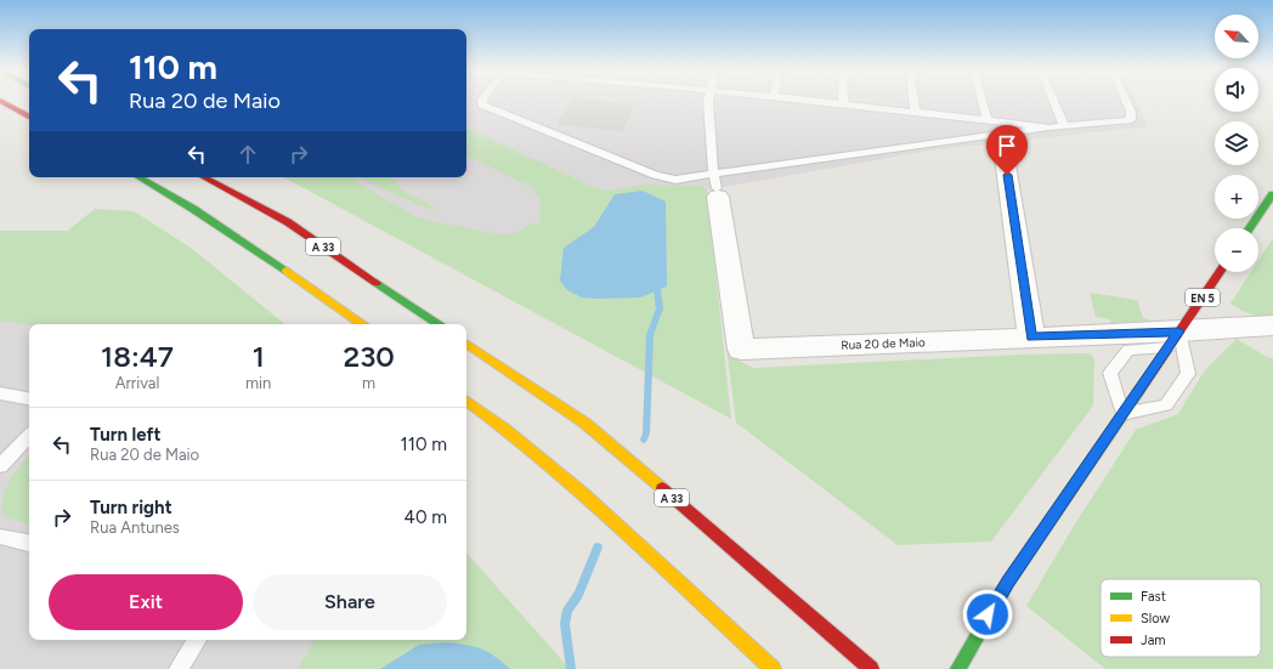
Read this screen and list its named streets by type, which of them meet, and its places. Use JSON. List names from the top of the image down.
{
  "streets": {
    "main road": ["A 33", "EN 5"],
    "street": ["Rua 20 de Maio"]
  },
  "crossings": [
    ["EN 5", "Rua 20 de Maio"]
  ],
  "legend": ["Fast", "Slow", "Jam"],
  "north": "top left",
  "page": {
    "map_buttons": ["+", "−"],
    "turn": ["110 m", "Rua 20 de Maio"],
    "eta": [
      "18:47",
      "Arrival",
      "1",
      "min",
      "230",
      "m"
    ],
    "list": [
      {
        "name": "Turn left",
        "note": "Rua 20 de Maio",
        "value": "110 m"
      },
      {
        "name": "Turn right",
        "note": "Rua Antunes",
        "value": "40 m"
      }
    ],
    "buttons": ["Exit", "Share"]
  }
}
